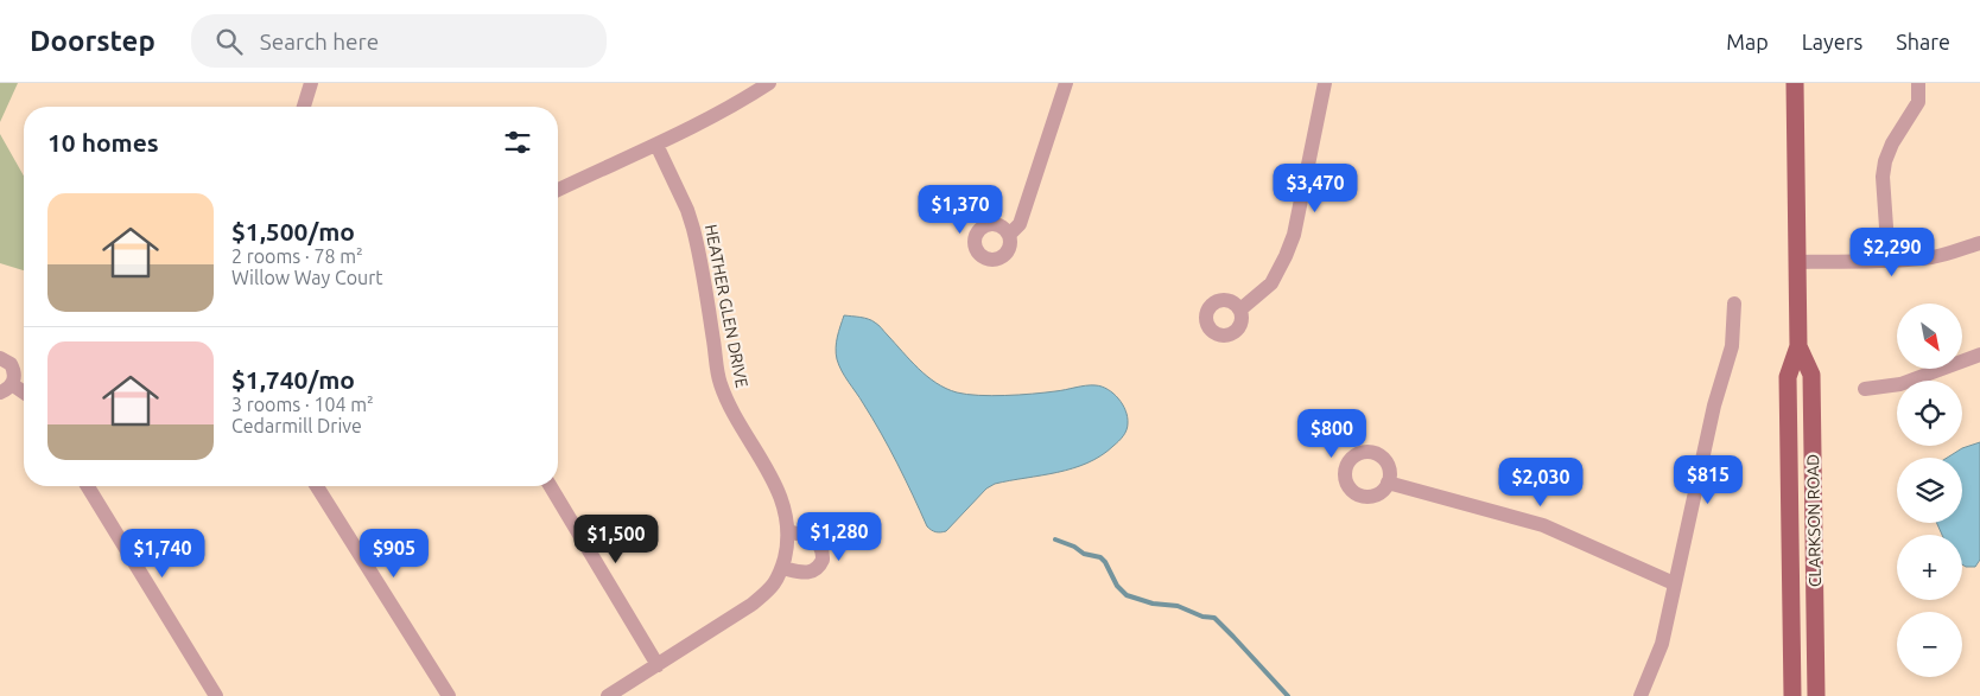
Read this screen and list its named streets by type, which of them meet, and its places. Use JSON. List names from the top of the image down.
{
  "streets": {
    "main road": ["CLARKSON ROAD"],
    "street": ["HEATHER GLEN DRIVE"]
  },
  "north": "bottom right",
  "page": {
    "header": "Doorstep",
    "search": "Search here",
    "nav": ["Map", "Layers", "Share"],
    "heading": "10 homes",
    "price": [
      "$3,470",
      "$1,370",
      "$2,290",
      "$800",
      "$815",
      "$2,030",
      "$1,280",
      "$1,500",
      "$1,740",
      "$905"
    ],
    "list": [
      {
        "name": "$1,500/mo",
        "note": "2 rooms · 78 m² · Willow Way Court"
      },
      {
        "name": "$1,740/mo",
        "note": "3 rooms · 104 m² · Cedarmill Drive"
      }
    ],
    "map_buttons": ["+", "−"]
  }
}
